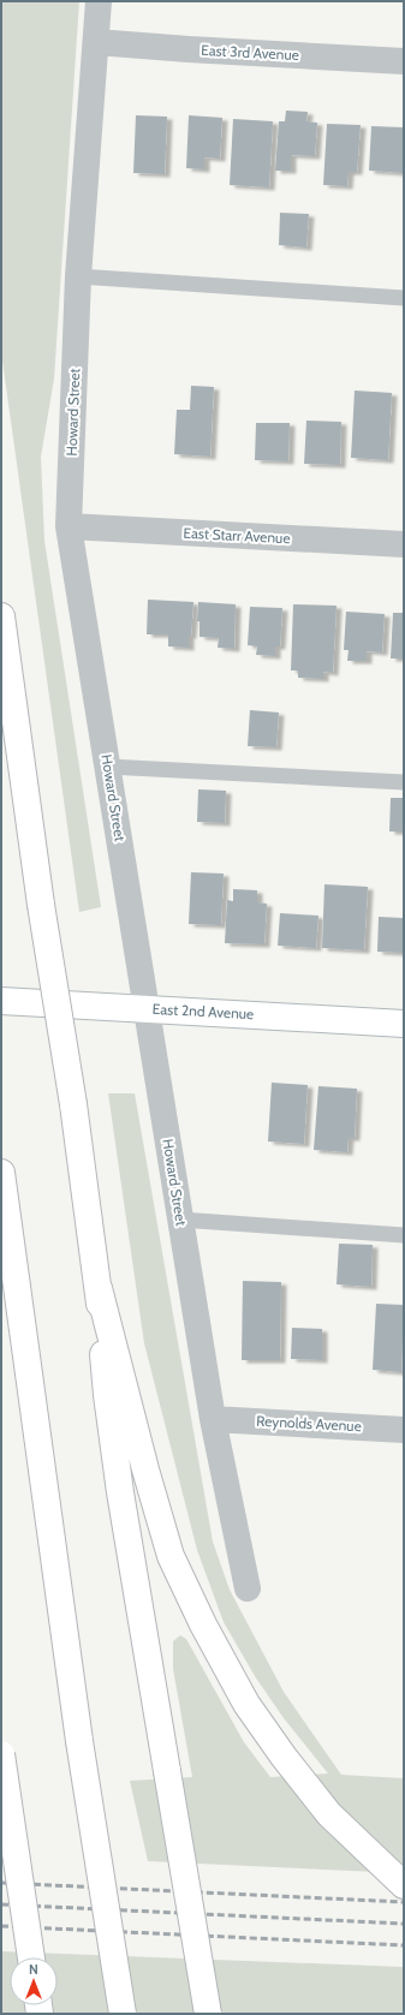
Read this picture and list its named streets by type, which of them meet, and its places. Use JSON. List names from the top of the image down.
{
  "streets": {
    "main road": ["East 2nd Avenue"],
    "street": [
      "East 3rd Avenue",
      "Howard Street",
      "East Starr Avenue",
      "Reynolds Avenue"
    ]
  },
  "crossings": [
    ["East 3rd Avenue", "Howard Street"],
    ["Howard Street", "East Starr Avenue"],
    ["Howard Street", "East 2nd Avenue"],
    ["Howard Street", "Reynolds Avenue"]
  ],
  "north": "top"
}
